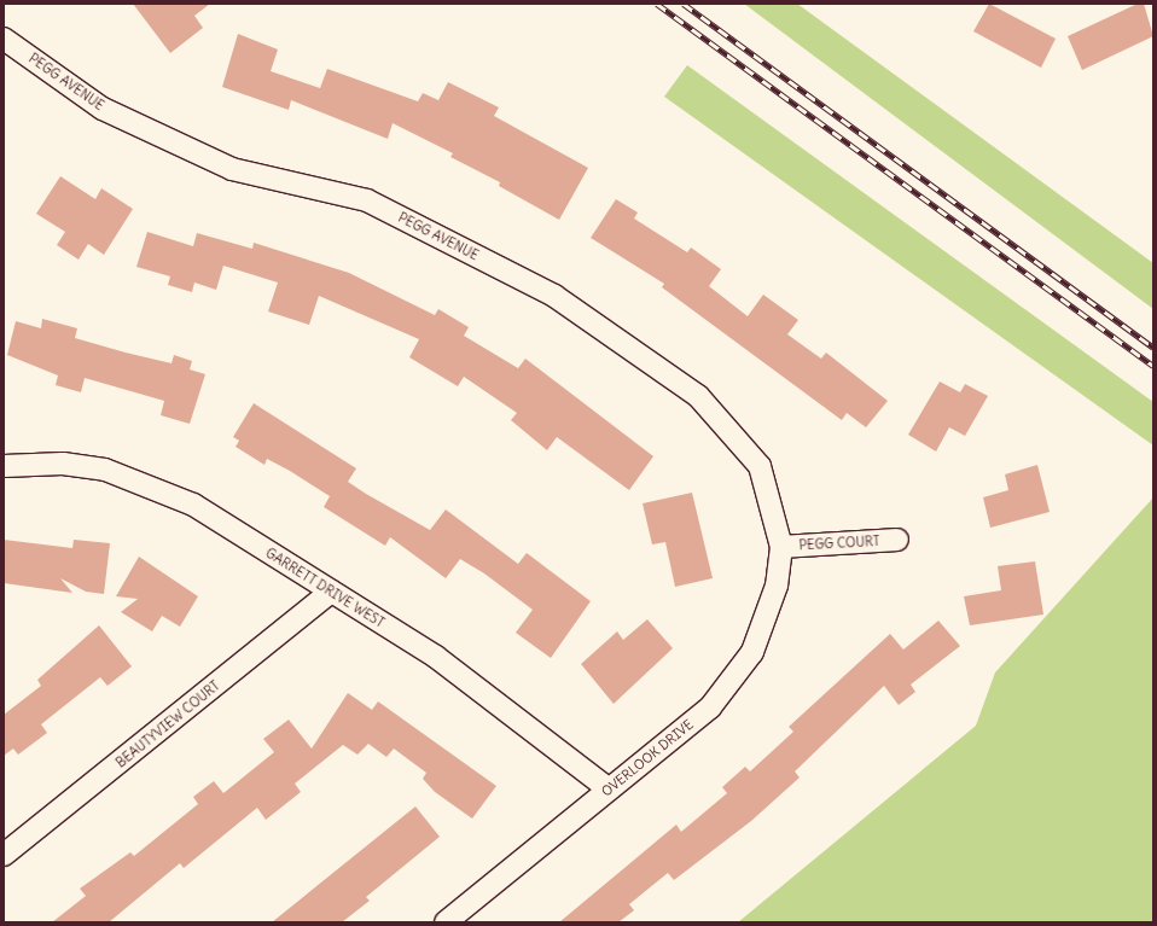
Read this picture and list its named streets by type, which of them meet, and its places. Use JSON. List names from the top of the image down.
{
  "streets": {
    "street": [
      "PEGG AVENUE",
      "PEGG COURT",
      "GARRETT DRIVE WEST",
      "BEAUTYVIEW COURT",
      "OVERLOOK DRIVE"
    ]
  },
  "crossings": [
    ["PEGG AVENUE", "PEGG COURT"],
    ["PEGG AVENUE", "OVERLOOK DRIVE"],
    ["PEGG COURT", "OVERLOOK DRIVE"],
    ["GARRETT DRIVE WEST", "BEAUTYVIEW COURT"],
    ["GARRETT DRIVE WEST", "OVERLOOK DRIVE"]
  ]
}
